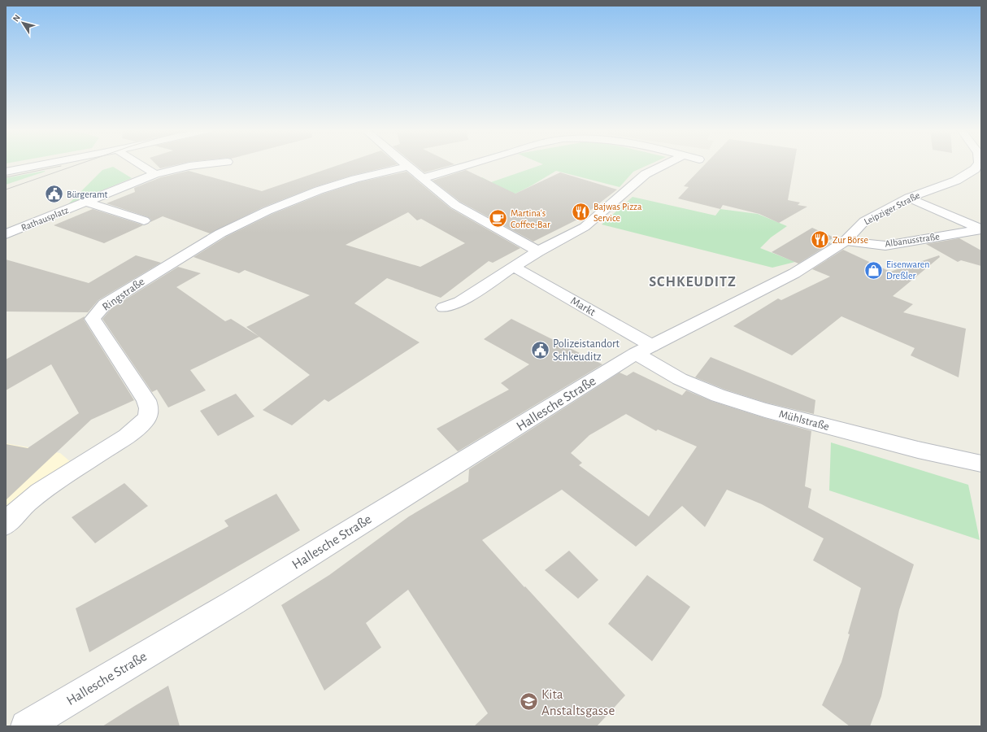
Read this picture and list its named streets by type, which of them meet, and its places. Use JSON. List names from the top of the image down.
{
  "streets": {
    "street": [
      "Leipziger Straße",
      "Rathausplatz",
      "Albanusstraße",
      "Ringstraße",
      "Markt",
      "Hallesche Straße",
      "Mühlstraße"
    ]
  },
  "crossings": [
    ["Leipziger Straße", "Albanusstraße"],
    ["Leipziger Straße", "Markt"],
    ["Leipziger Straße", "Hallesche Straße"],
    ["Leipziger Straße", "Mühlstraße"],
    ["Markt", "Hallesche Straße"],
    ["Markt", "Mühlstraße"],
    ["Hallesche Straße", "Mühlstraße"]
  ],
  "districts": ["SCHKEUDITZ"],
  "places": {
    "public building": ["Bürgeramt", "Polizeistandort Schkeuditz"],
    "restaurant": ["Bajwas Pizza Service", "Zur Börse"],
    "cafe": ["Martina's Coffee-Bar"],
    "shop": ["Eisenwaren Dreßler"],
    "school or university": ["Kita Anstaltsgasse"]
  },
  "north": "top left"
}
